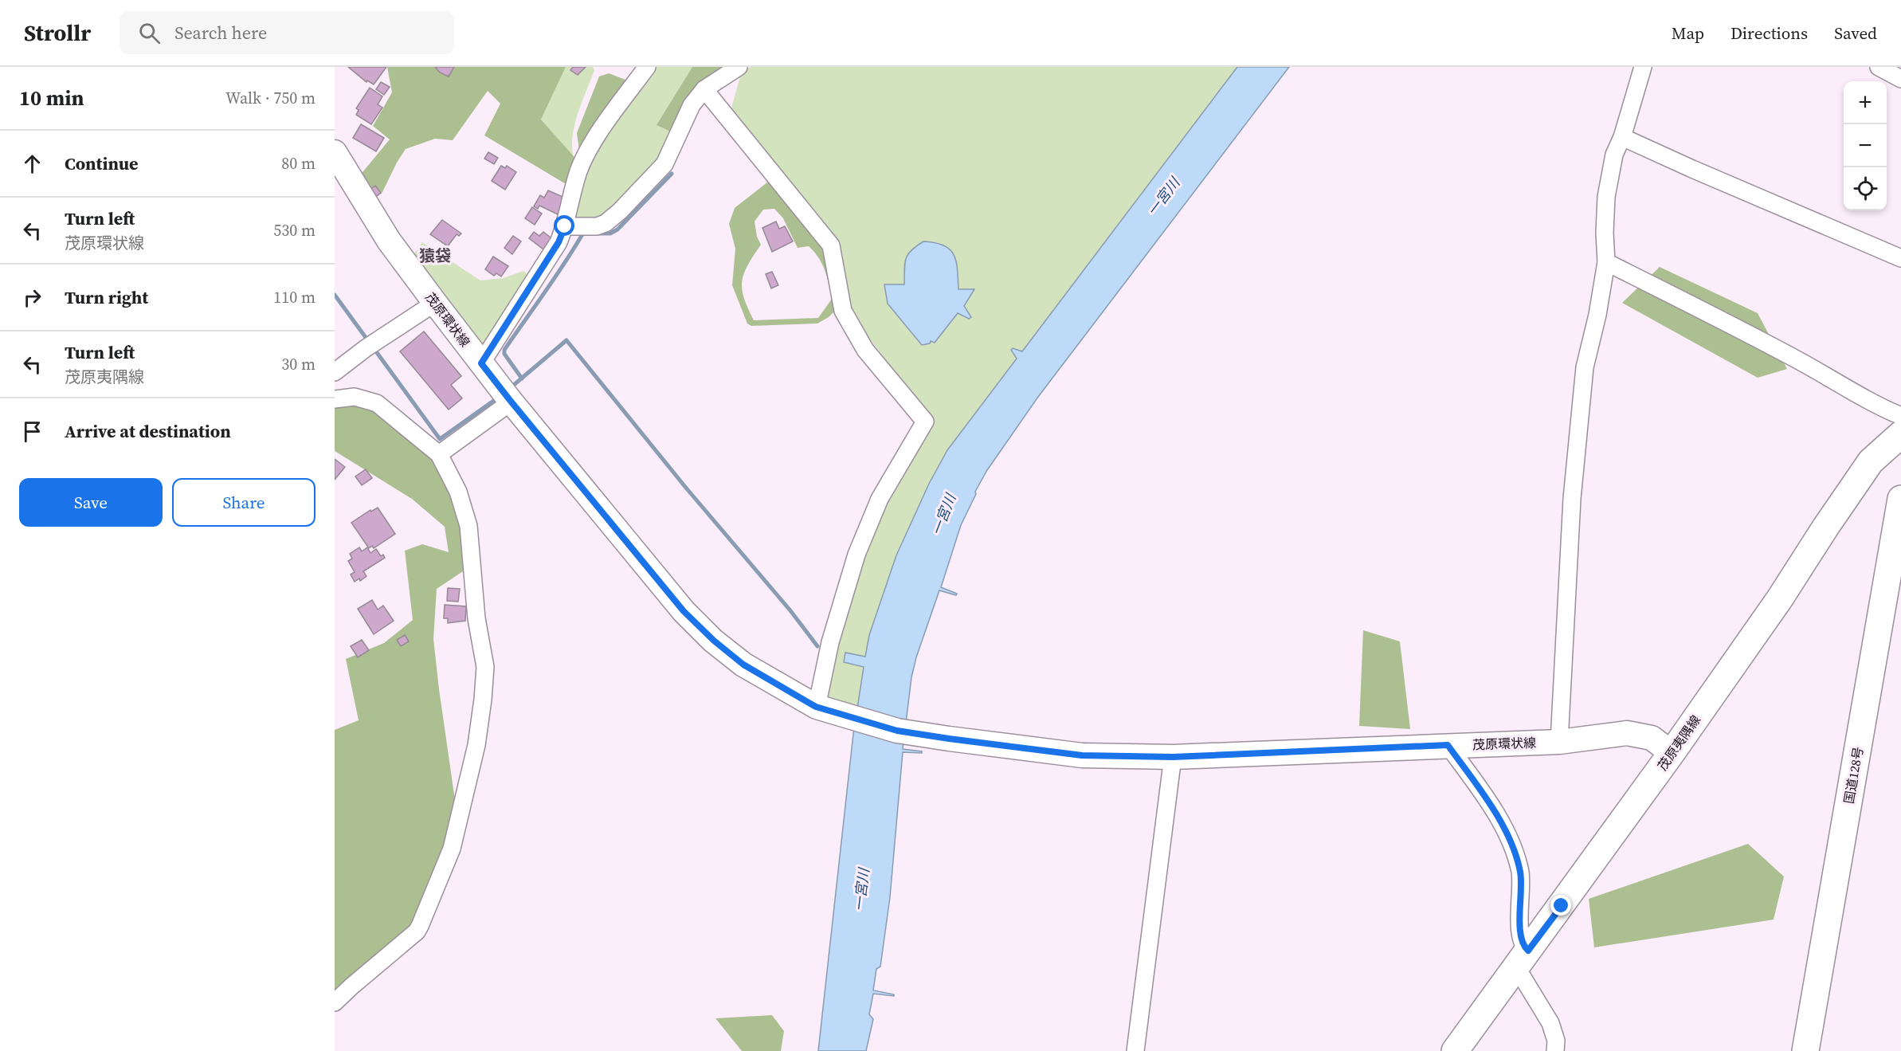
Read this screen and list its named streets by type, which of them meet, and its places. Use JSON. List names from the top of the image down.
{
  "streets": {
    "main road": ["茂原環状線", "茂原夷隅線", "国道128号"]
  },
  "crossings": [
    ["茂原環状線", "茂原夷隅線"]
  ],
  "districts": ["猿袋"],
  "water": ["一宮川"],
  "page": {
    "header": "Strollr",
    "search": "Search here",
    "nav": ["Map", "Directions", "Saved"],
    "heading": ["10 min", "Walk · 750 m"],
    "map_buttons": ["+", "−"],
    "list": [
      ["Continue", "80 m"],
      ["Turn left", "茂原環状線", "530 m"],
      ["Turn right", "110 m"],
      ["Turn left", "茂原夷隅線", "30 m"],
      "Arrive at destination"
    ],
    "buttons": ["Save", "Share"]
  }
}
